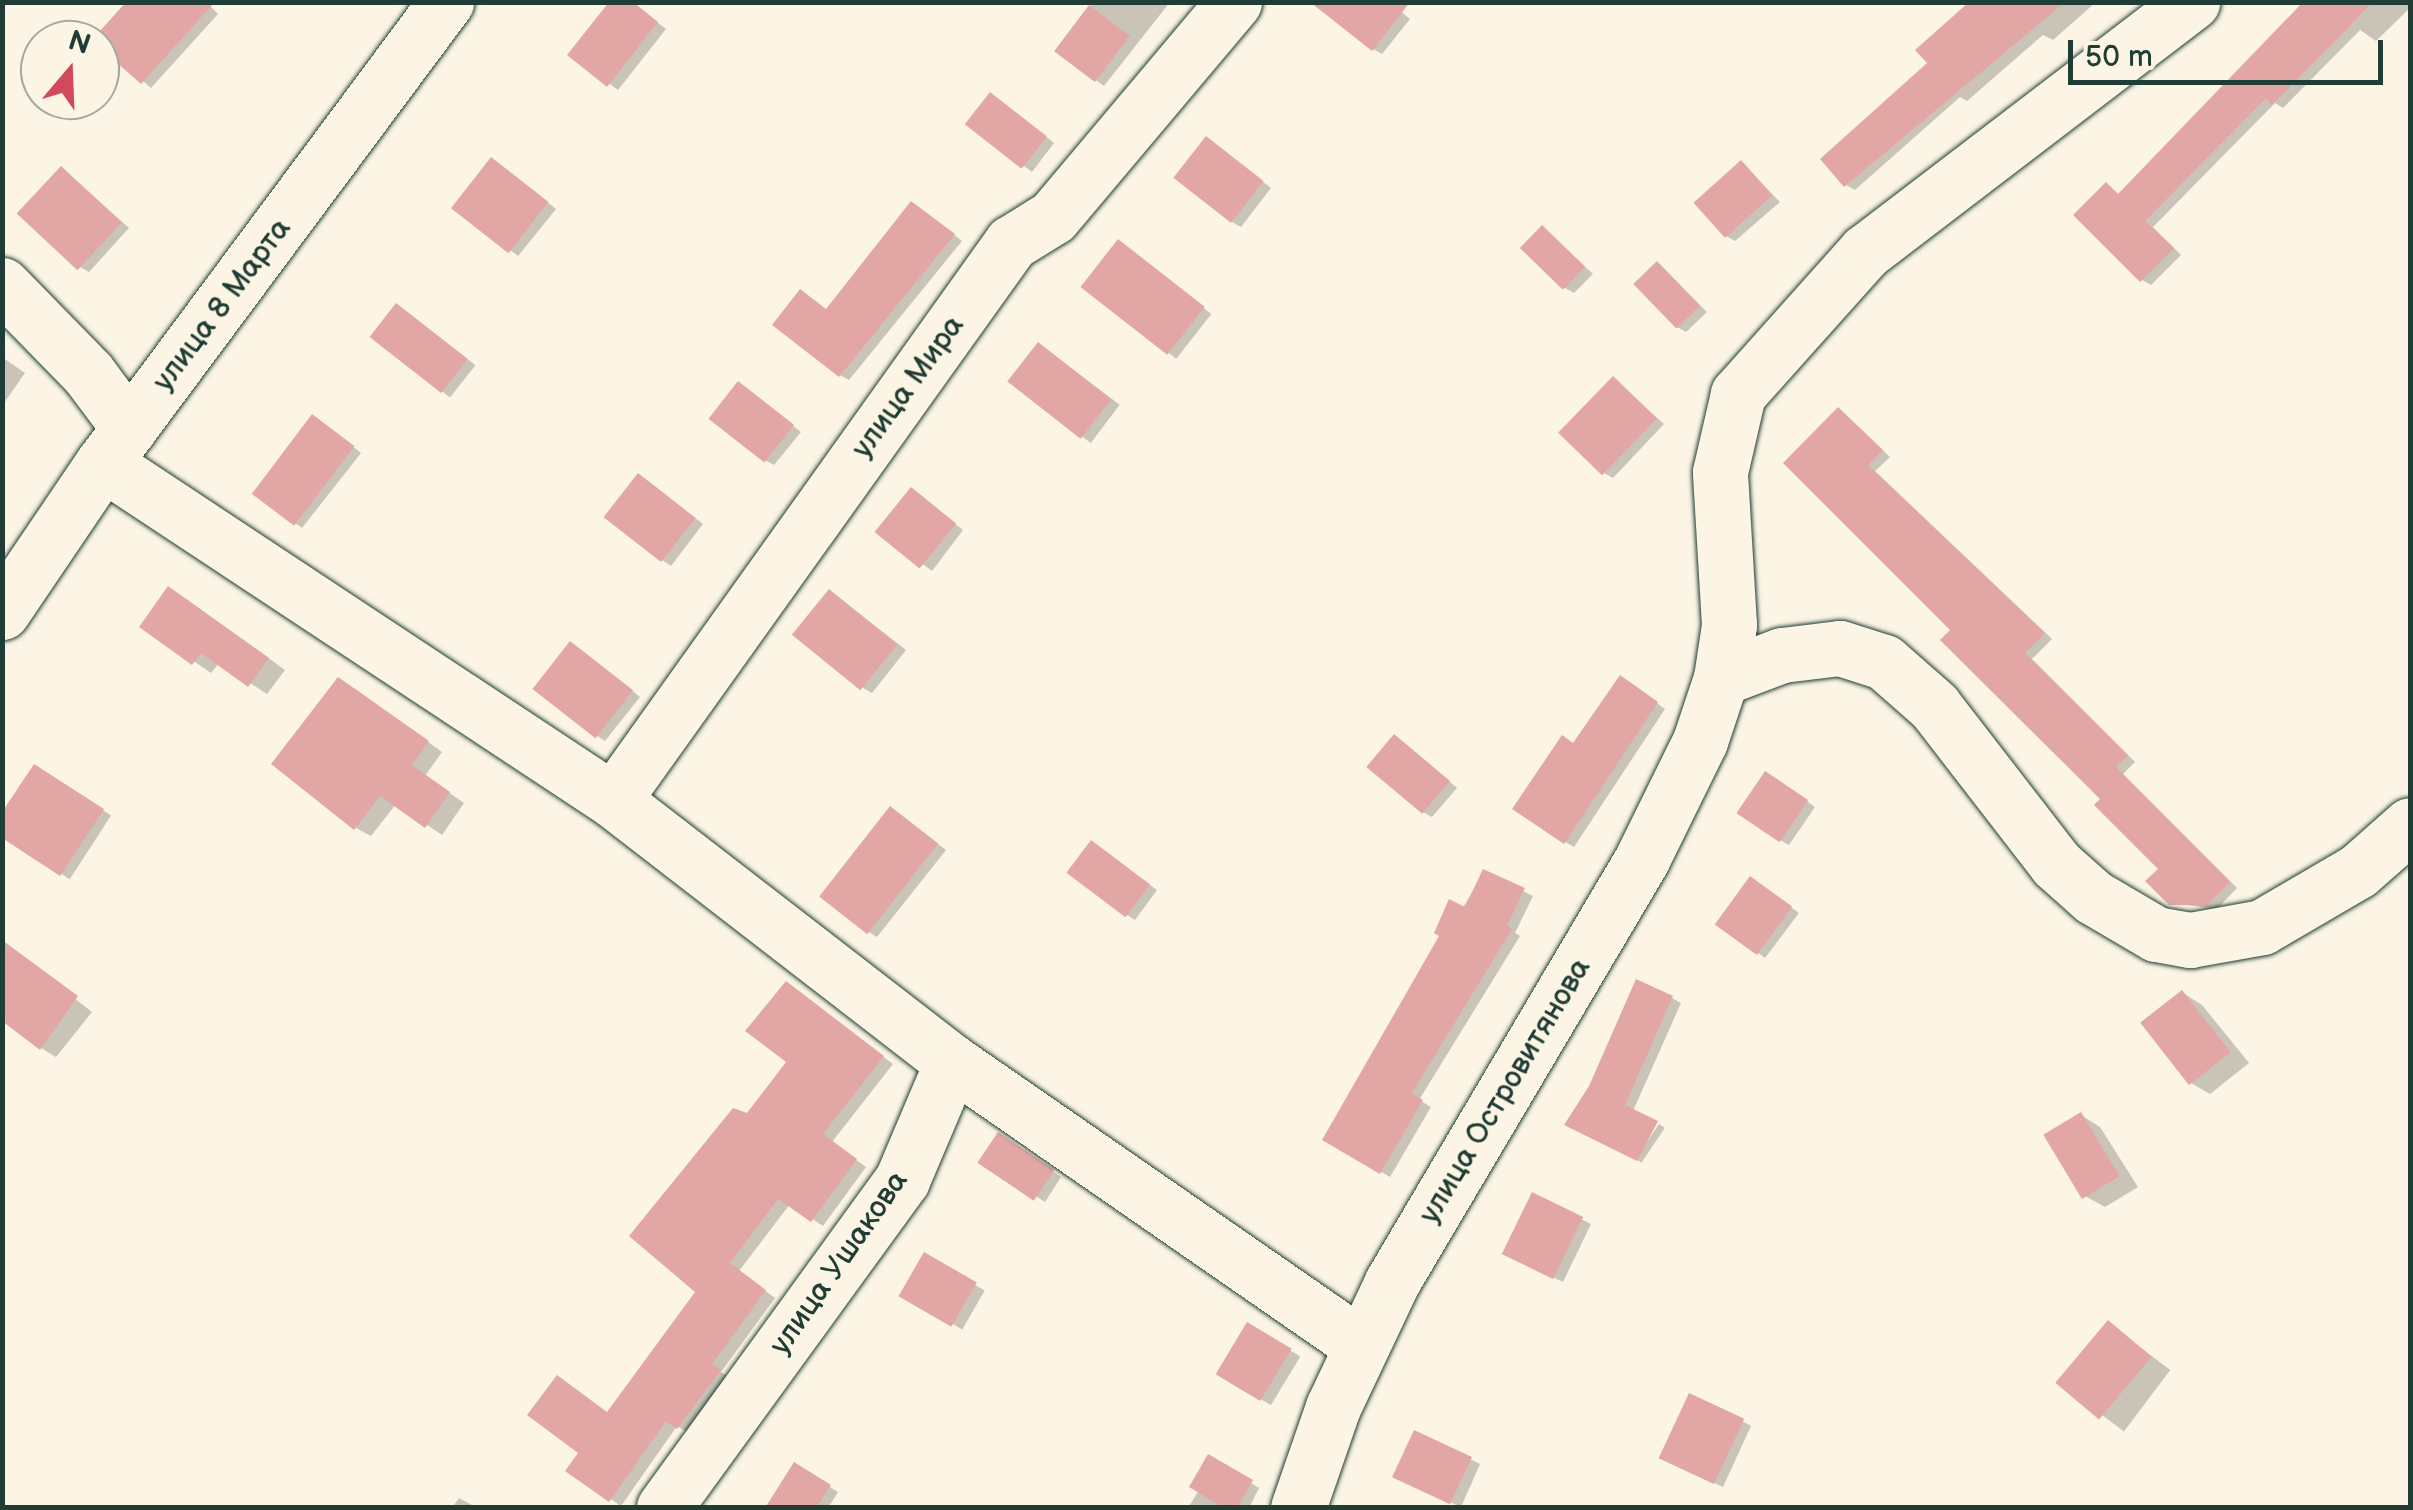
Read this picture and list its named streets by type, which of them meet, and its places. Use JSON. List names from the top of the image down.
{
  "streets": {
    "street": [
      "улица 8 Марта",
      "улица Мира",
      "улица Островитянова",
      "улица Ушакова"
    ]
  },
  "scale_bar": "50 m",
  "north": "top"
}
